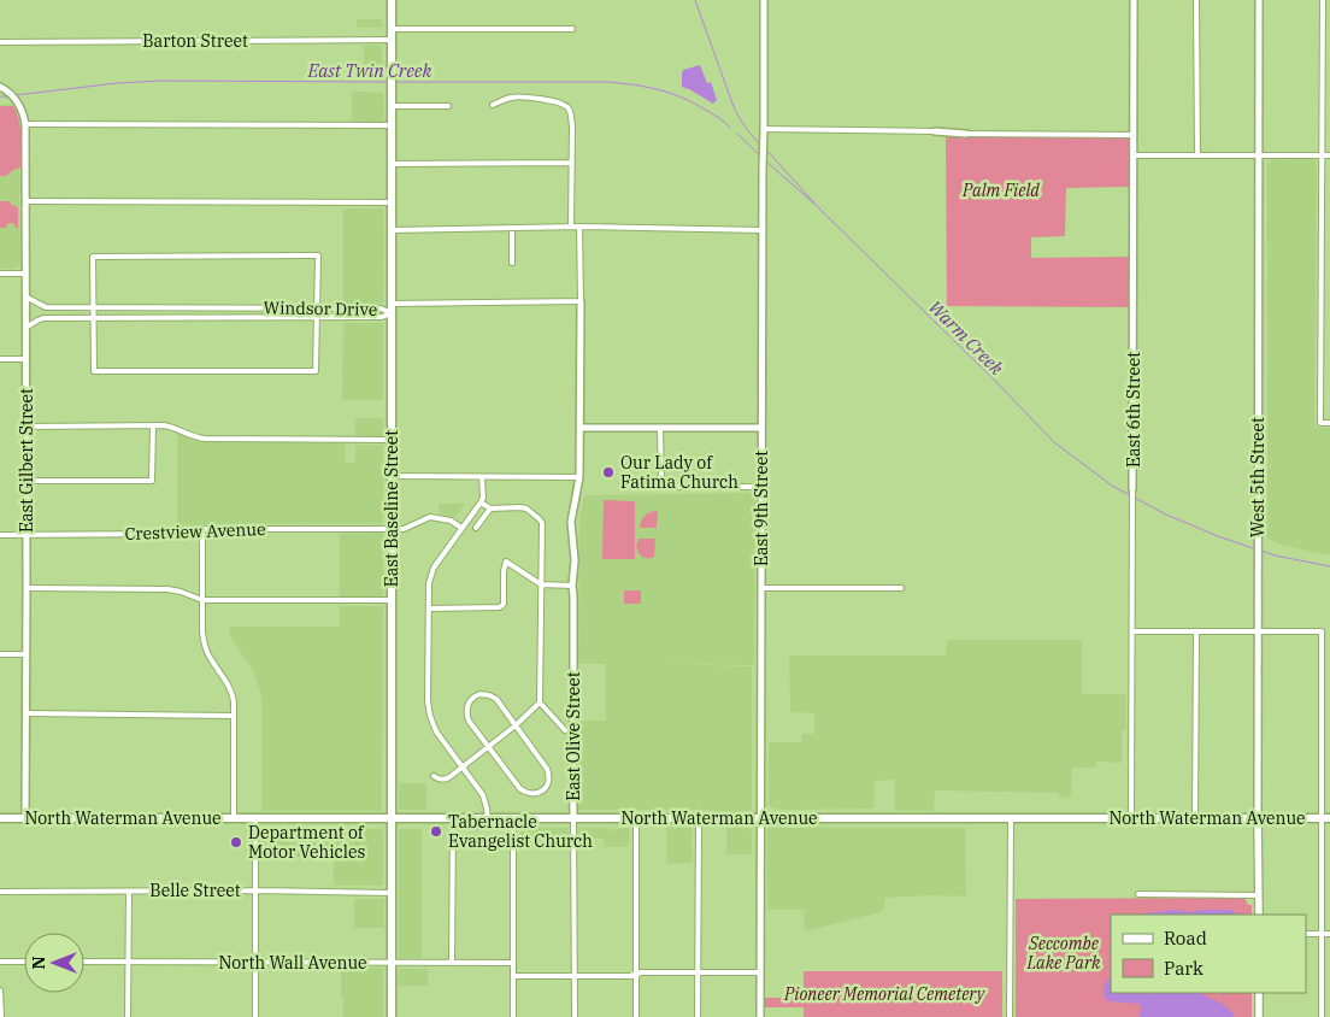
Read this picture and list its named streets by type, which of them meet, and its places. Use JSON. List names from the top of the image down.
{
  "streets": {
    "main road": ["East Baseline Street", "North Waterman Avenue"],
    "street": [
      "Barton Street",
      "Windsor Drive",
      "East 6th Street",
      "East Gilbert Street",
      "West 5th Street",
      "East 9th Street",
      "Crestview Avenue",
      "East Olive Street",
      "Belle Street",
      "North Wall Avenue"
    ]
  },
  "crossings": [
    ["Barton Street", "East Baseline Street"],
    ["Windsor Drive", "East Gilbert Street"],
    ["Windsor Drive", "East Baseline Street"],
    ["East 6th Street", "North Waterman Avenue"],
    ["East Gilbert Street", "Crestview Avenue"],
    ["East Gilbert Street", "North Waterman Avenue"],
    ["West 5th Street", "North Waterman Avenue"],
    ["East Baseline Street", "Crestview Avenue"],
    ["East Baseline Street", "North Waterman Avenue"],
    ["East Baseline Street", "Belle Street"],
    ["East Baseline Street", "North Wall Avenue"],
    ["East 9th Street", "North Waterman Avenue"],
    ["East Olive Street", "North Waterman Avenue"]
  ],
  "water": ["East Twin Creek", "Warm Creek"],
  "parks": ["Palm Field", "Seccombe Lake Park", "Pioneer Memorial Cemetery"],
  "places": ["Our Lady of Fatima Church", "Tabernacle Evangelist Church", "Department of Motor Vehicles"],
  "legend": ["Road", "Park"],
  "north": "left"
}
